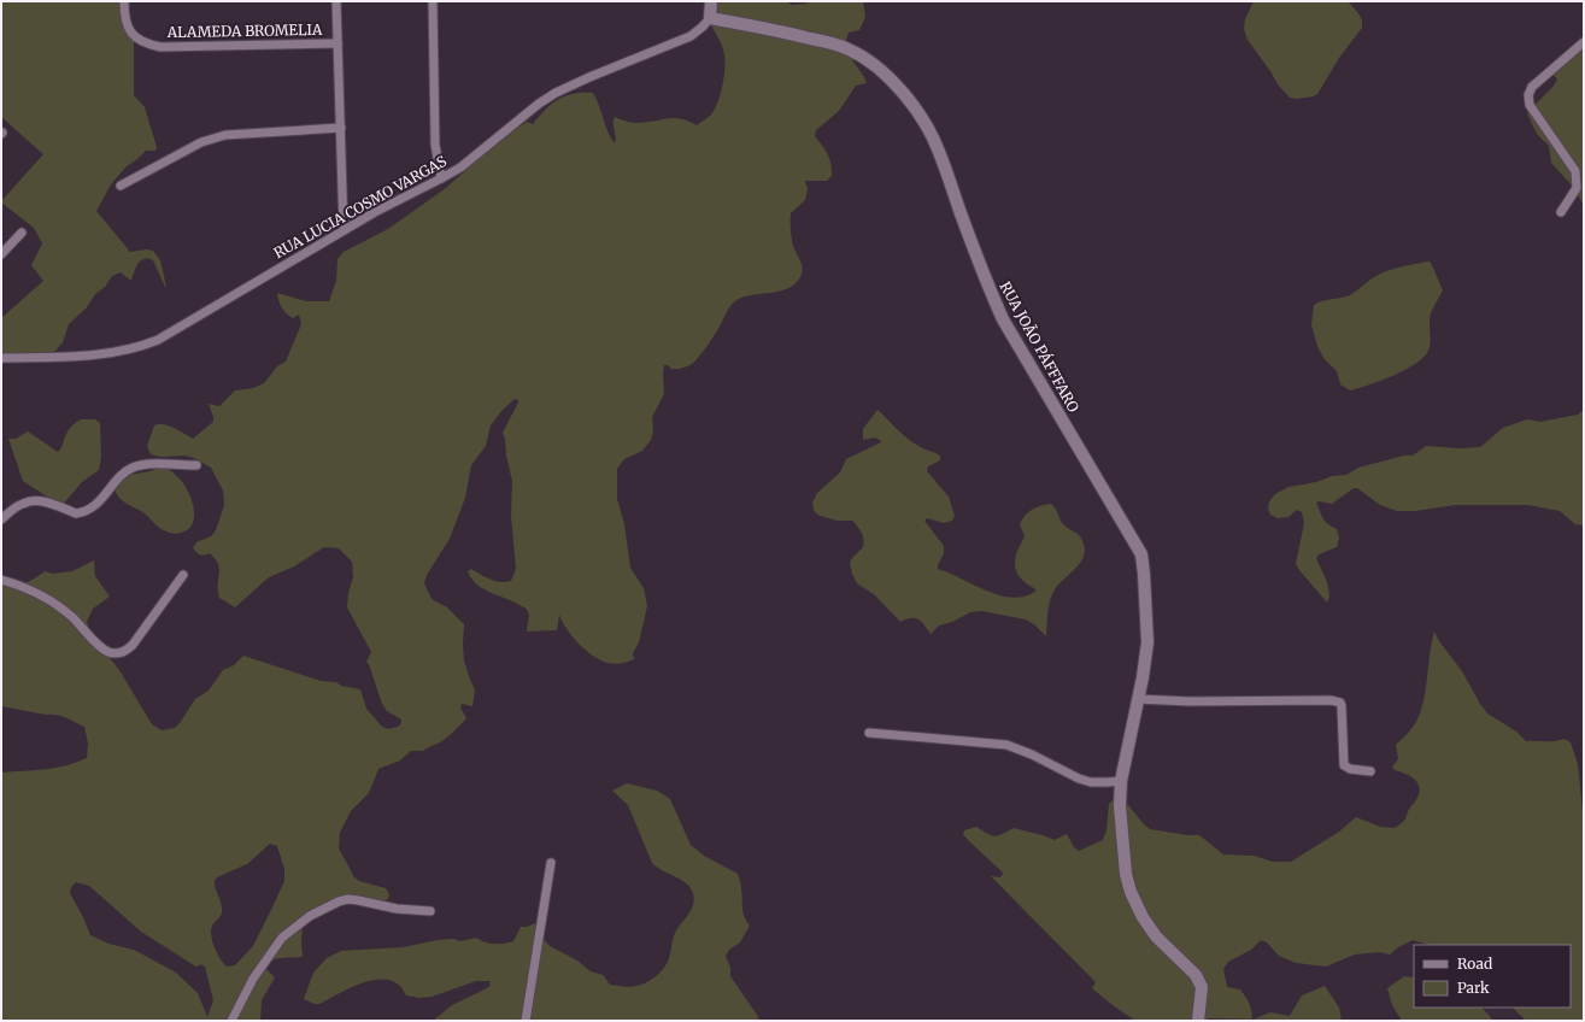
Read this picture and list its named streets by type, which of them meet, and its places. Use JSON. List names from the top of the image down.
{
  "streets": {
    "street": ["ALAMEDA BROMELIA", "RUA LUCIA COSMO VARGAS", "RUA JOÃO PÁFFFARO"]
  },
  "crossings": [
    ["ALAMEDA BROMELIA", "RUA LUCIA COSMO VARGAS"],
    ["RUA LUCIA COSMO VARGAS", "RUA JOÃO PÁFFFARO"]
  ],
  "legend": ["Road", "Park"]
}
